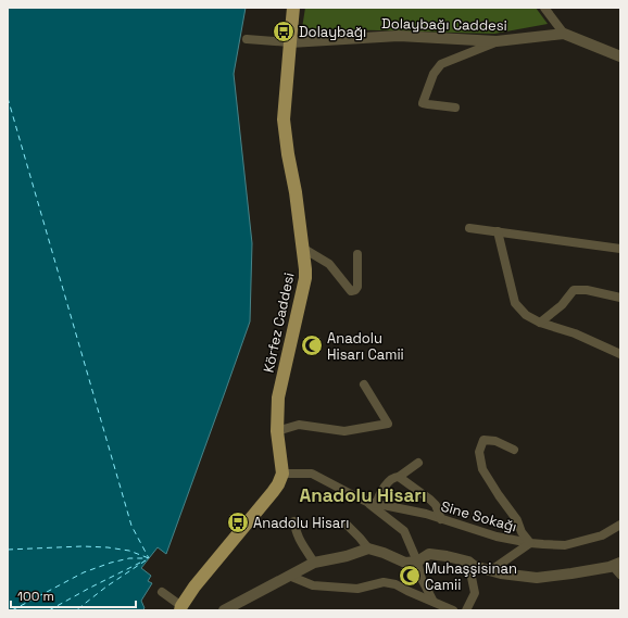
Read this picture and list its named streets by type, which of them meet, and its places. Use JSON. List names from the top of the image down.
{
  "streets": {
    "main road": ["Körfez Caddesi"],
    "street": ["Dolaybağı Caddesi", "Sine Sokağı"]
  },
  "crossings": [
    ["Dolaybağı Caddesi", "Körfez Caddesi"],
    ["Körfez Caddesi", "Sine Sokağı"]
  ],
  "districts": ["Anadolu Hisarı"],
  "places": {
    "bus stop": ["Dolaybağı", "Anadolu Hisarı"],
    "mosque": ["Anadolu Hisarı Camii", "Muhaşşisinan Camii"]
  },
  "scale_bar": "100 m"
}
